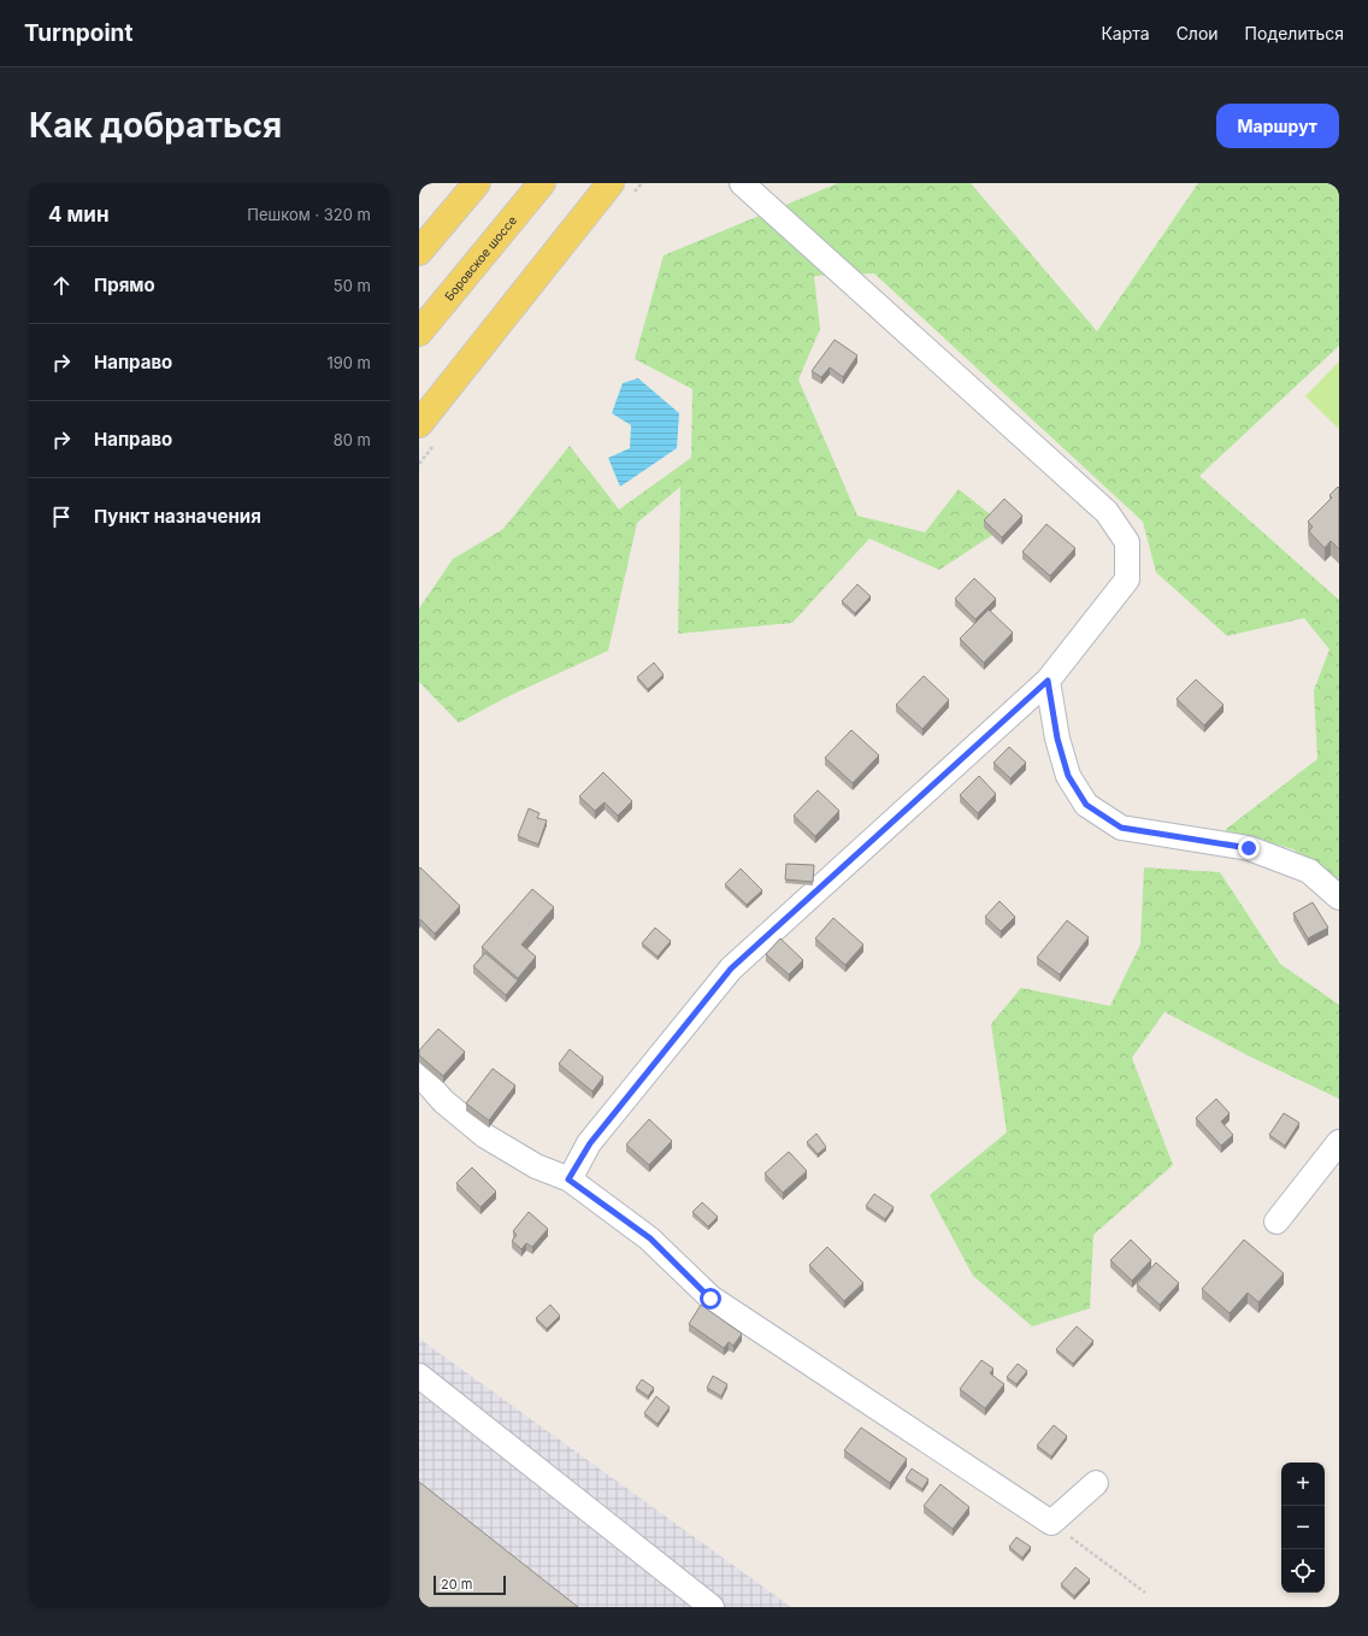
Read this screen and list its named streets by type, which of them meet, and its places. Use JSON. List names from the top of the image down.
{
  "streets": {
    "main road": ["Боровское шоссе"]
  },
  "scale_bar": "20 m",
  "page": {
    "header": "Turnpoint",
    "nav": ["Карта", "Слои", "Поделиться"],
    "buttons": "Маршрут",
    "title": "Как добраться",
    "heading": ["4 мин", "Пешком · 320 m"],
    "list": [
      ["Прямо", "50 m"],
      ["Направо", "190 m"],
      ["Направо", "80 m"],
      "Пункт назначения"
    ],
    "map_buttons": ["+", "−"],
    "scale": "20 m"
  }
}
